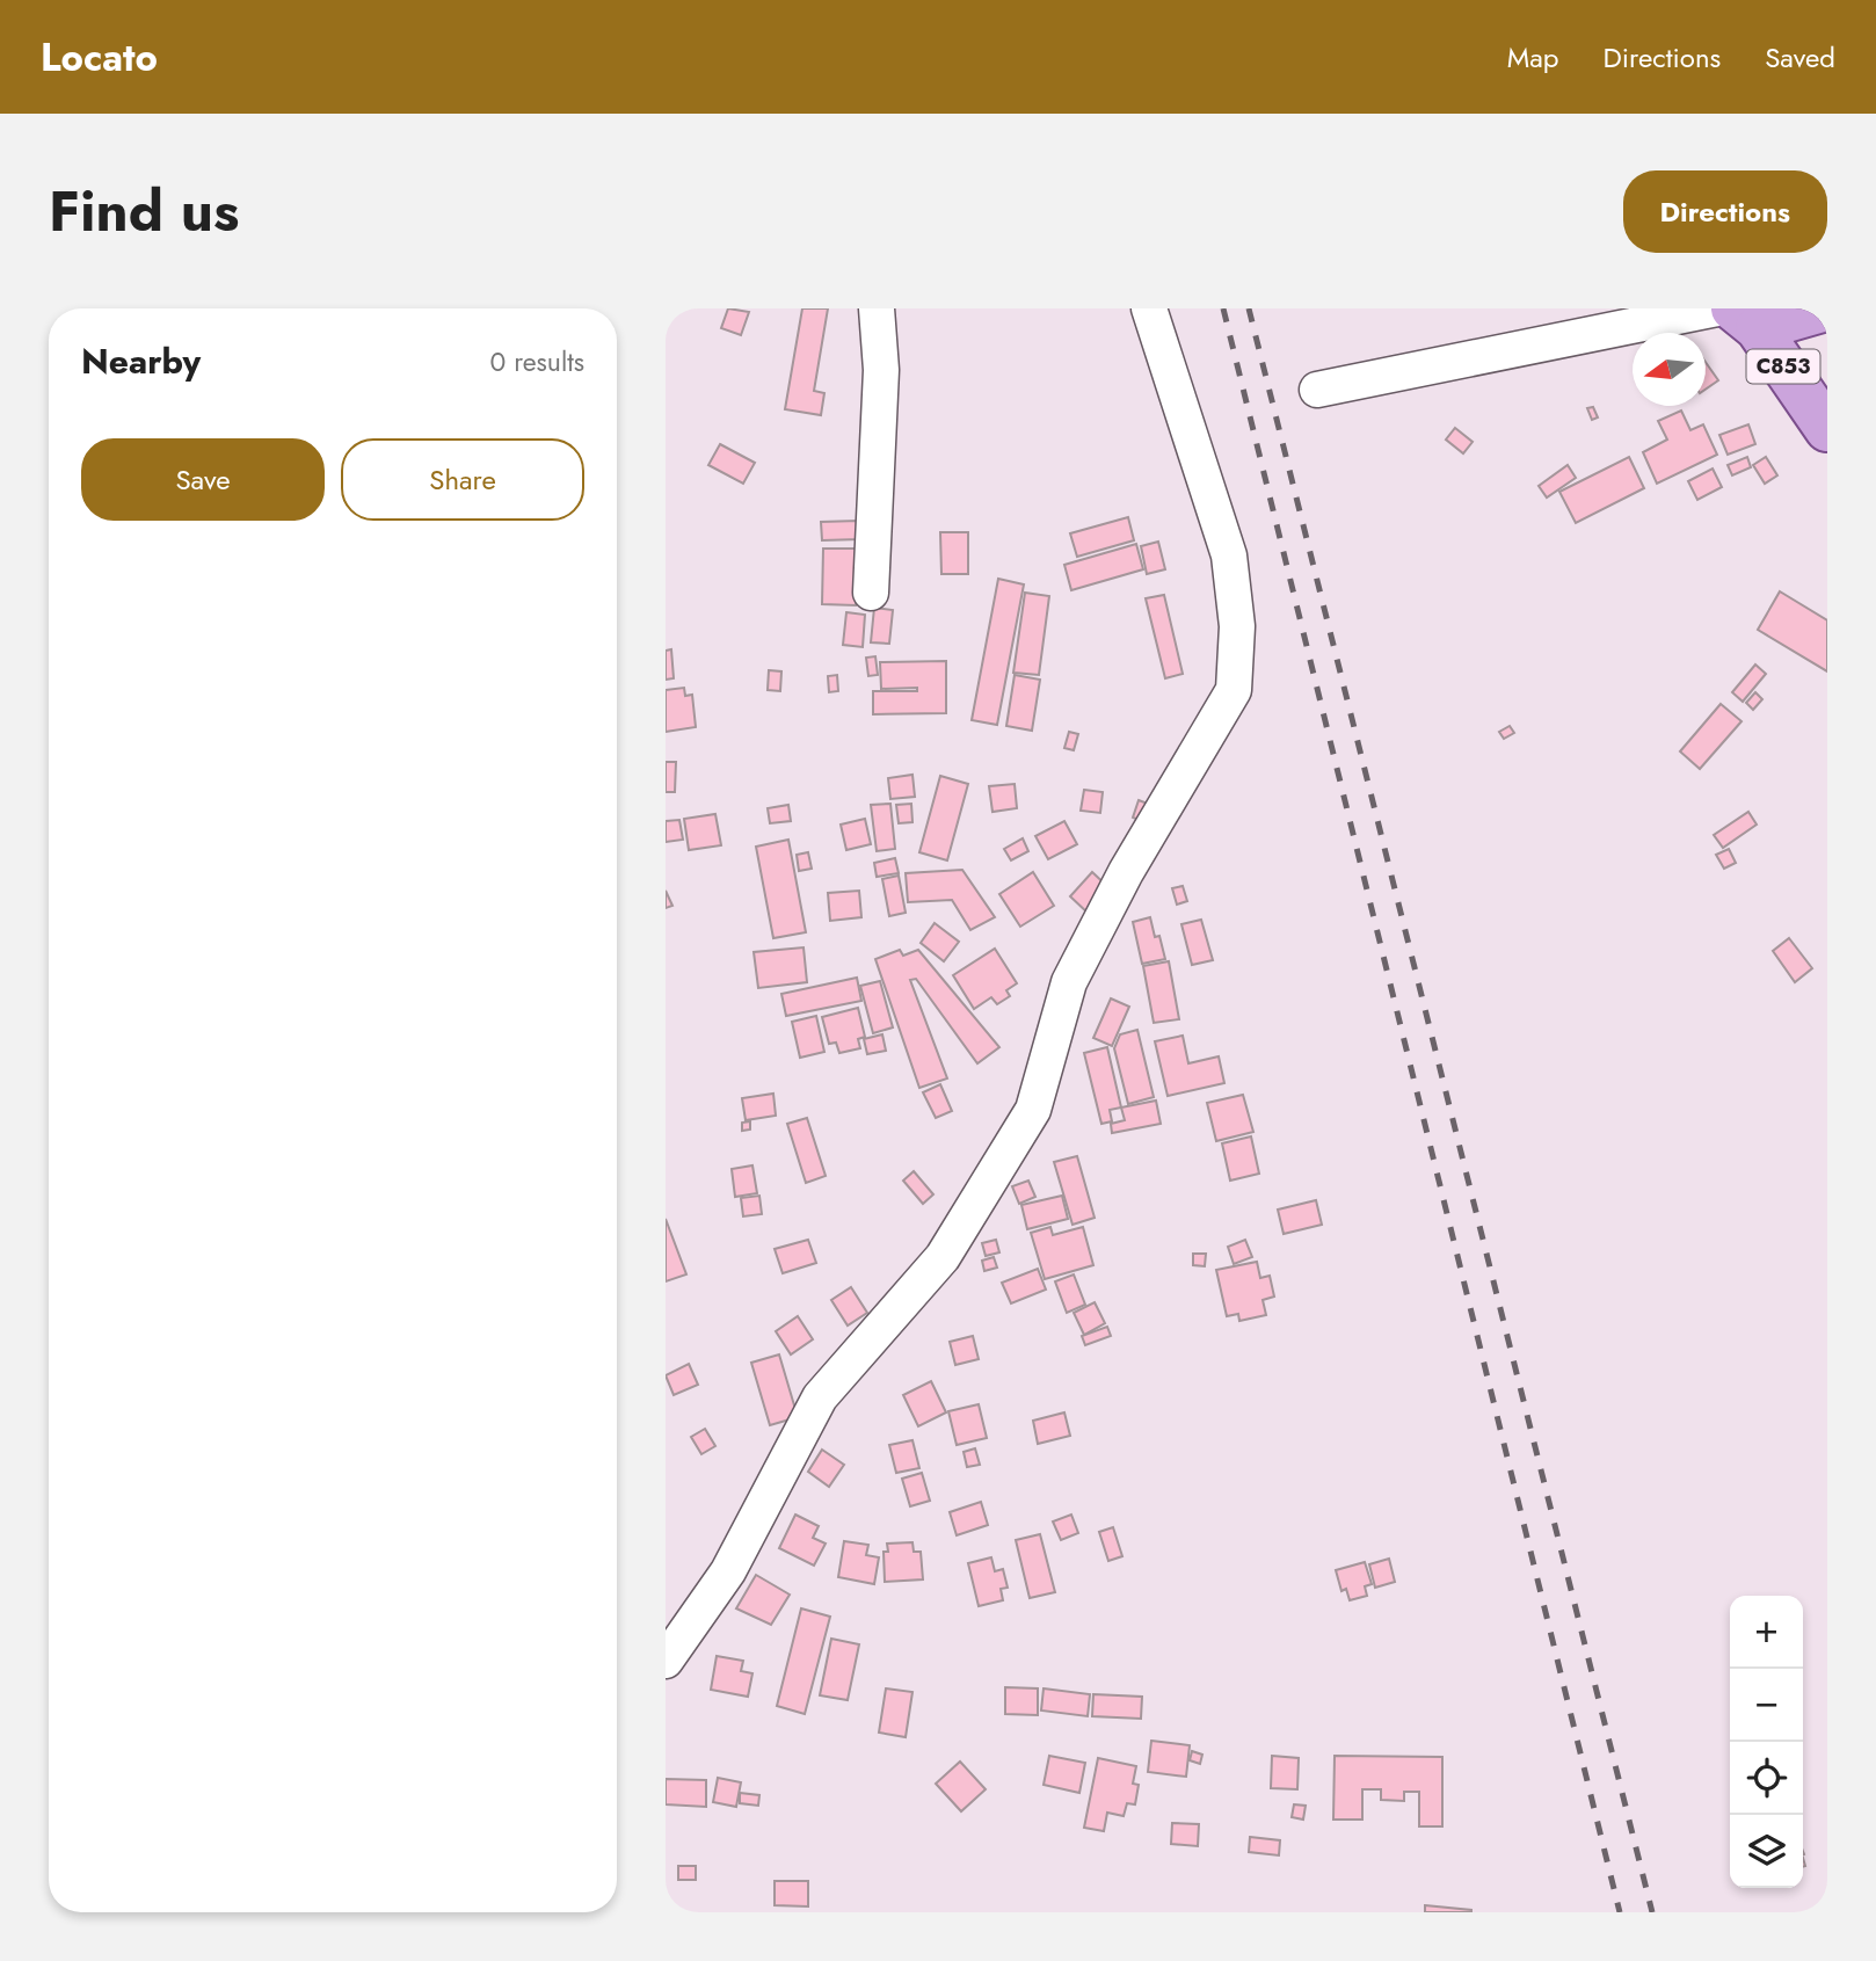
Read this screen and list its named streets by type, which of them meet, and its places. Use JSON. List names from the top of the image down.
{
  "streets": {
    "main road": ["C853"]
  },
  "north": "left",
  "page": {
    "header": "Locato",
    "nav": ["Map", "Directions", "Saved"],
    "title": "Find us",
    "buttons": [
      "Directions",
      ["Save", "Share"]
    ],
    "heading": ["Nearby", "0 results"],
    "map_buttons": ["+", "−"]
  }
}
